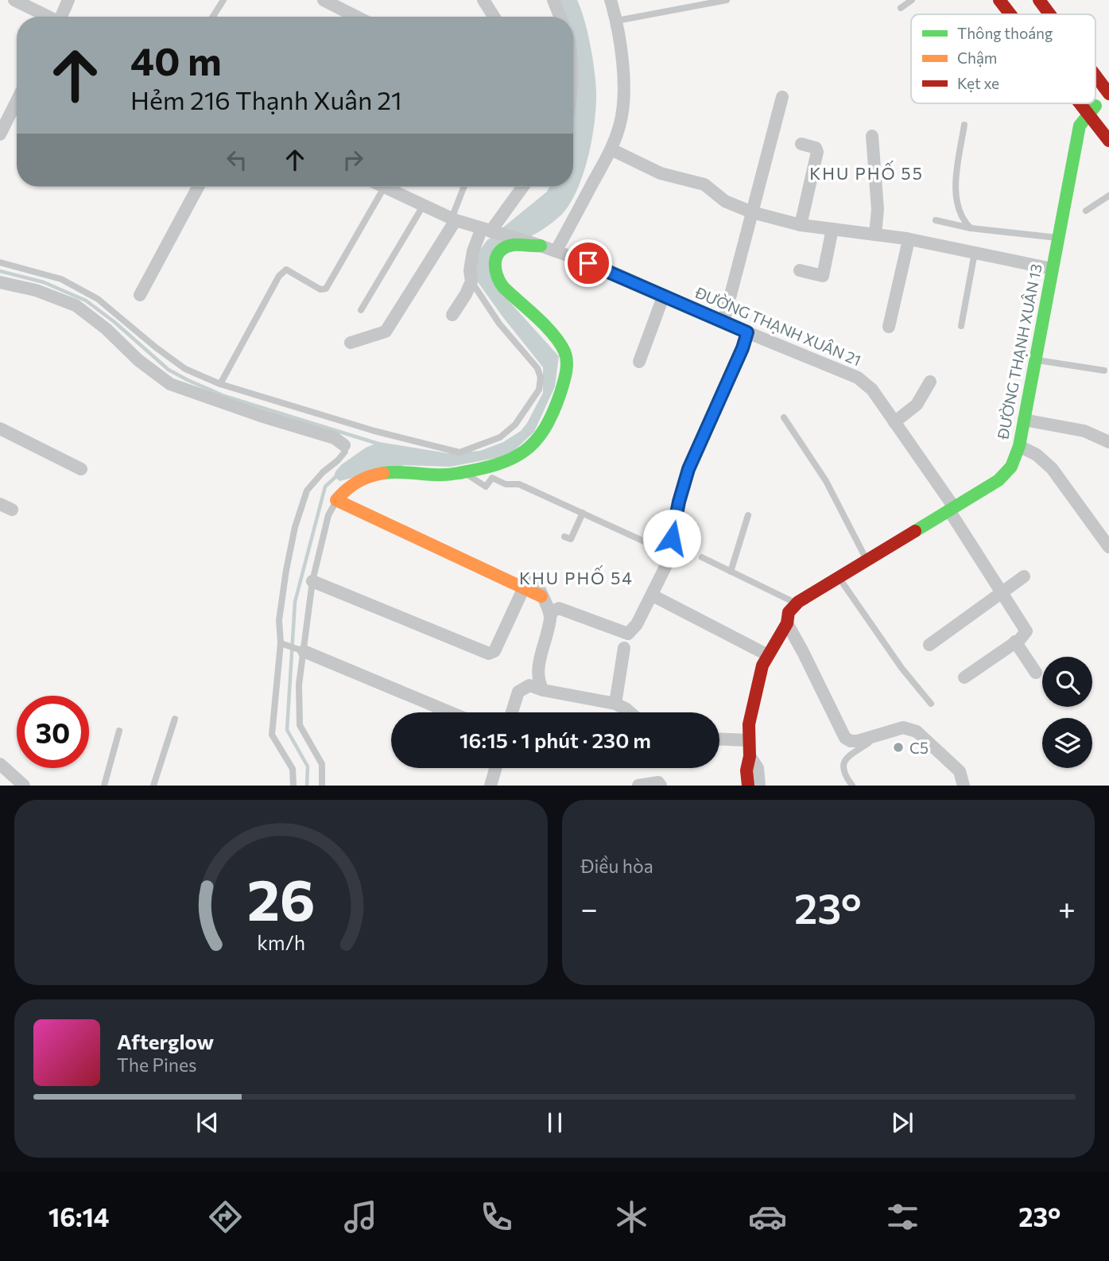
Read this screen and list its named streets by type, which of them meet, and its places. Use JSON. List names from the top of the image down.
{
  "streets": {
    "main road": ["ĐƯỜNG THẠNH XUÂN 13"],
    "street": ["ĐƯỜNG THẠNH XUÂN 21"]
  },
  "crossings": [
    ["ĐƯỜNG THẠNH XUÂN 21", "ĐƯỜNG THẠNH XUÂN 13"]
  ],
  "districts": ["KHU PHỐ 55", "KHU PHỐ 54"],
  "places": ["C5"],
  "legend": ["Thông thoáng", "Chậm", "Kẹt xe"],
  "page": {
    "turn": ["40 m", "Hẻm 216 Thạnh Xuân 21"],
    "limit": "30",
    "trip": "16:15 · 1 phút · 230 m",
    "tile": "Điều hòa",
    "heat": ["−", "23°", "+"],
    "song": ["Afterglow", "The Pines"],
    "tabs": ["16:14", "23°"],
    "gauge": ["26", "km/h"]
  }
}
